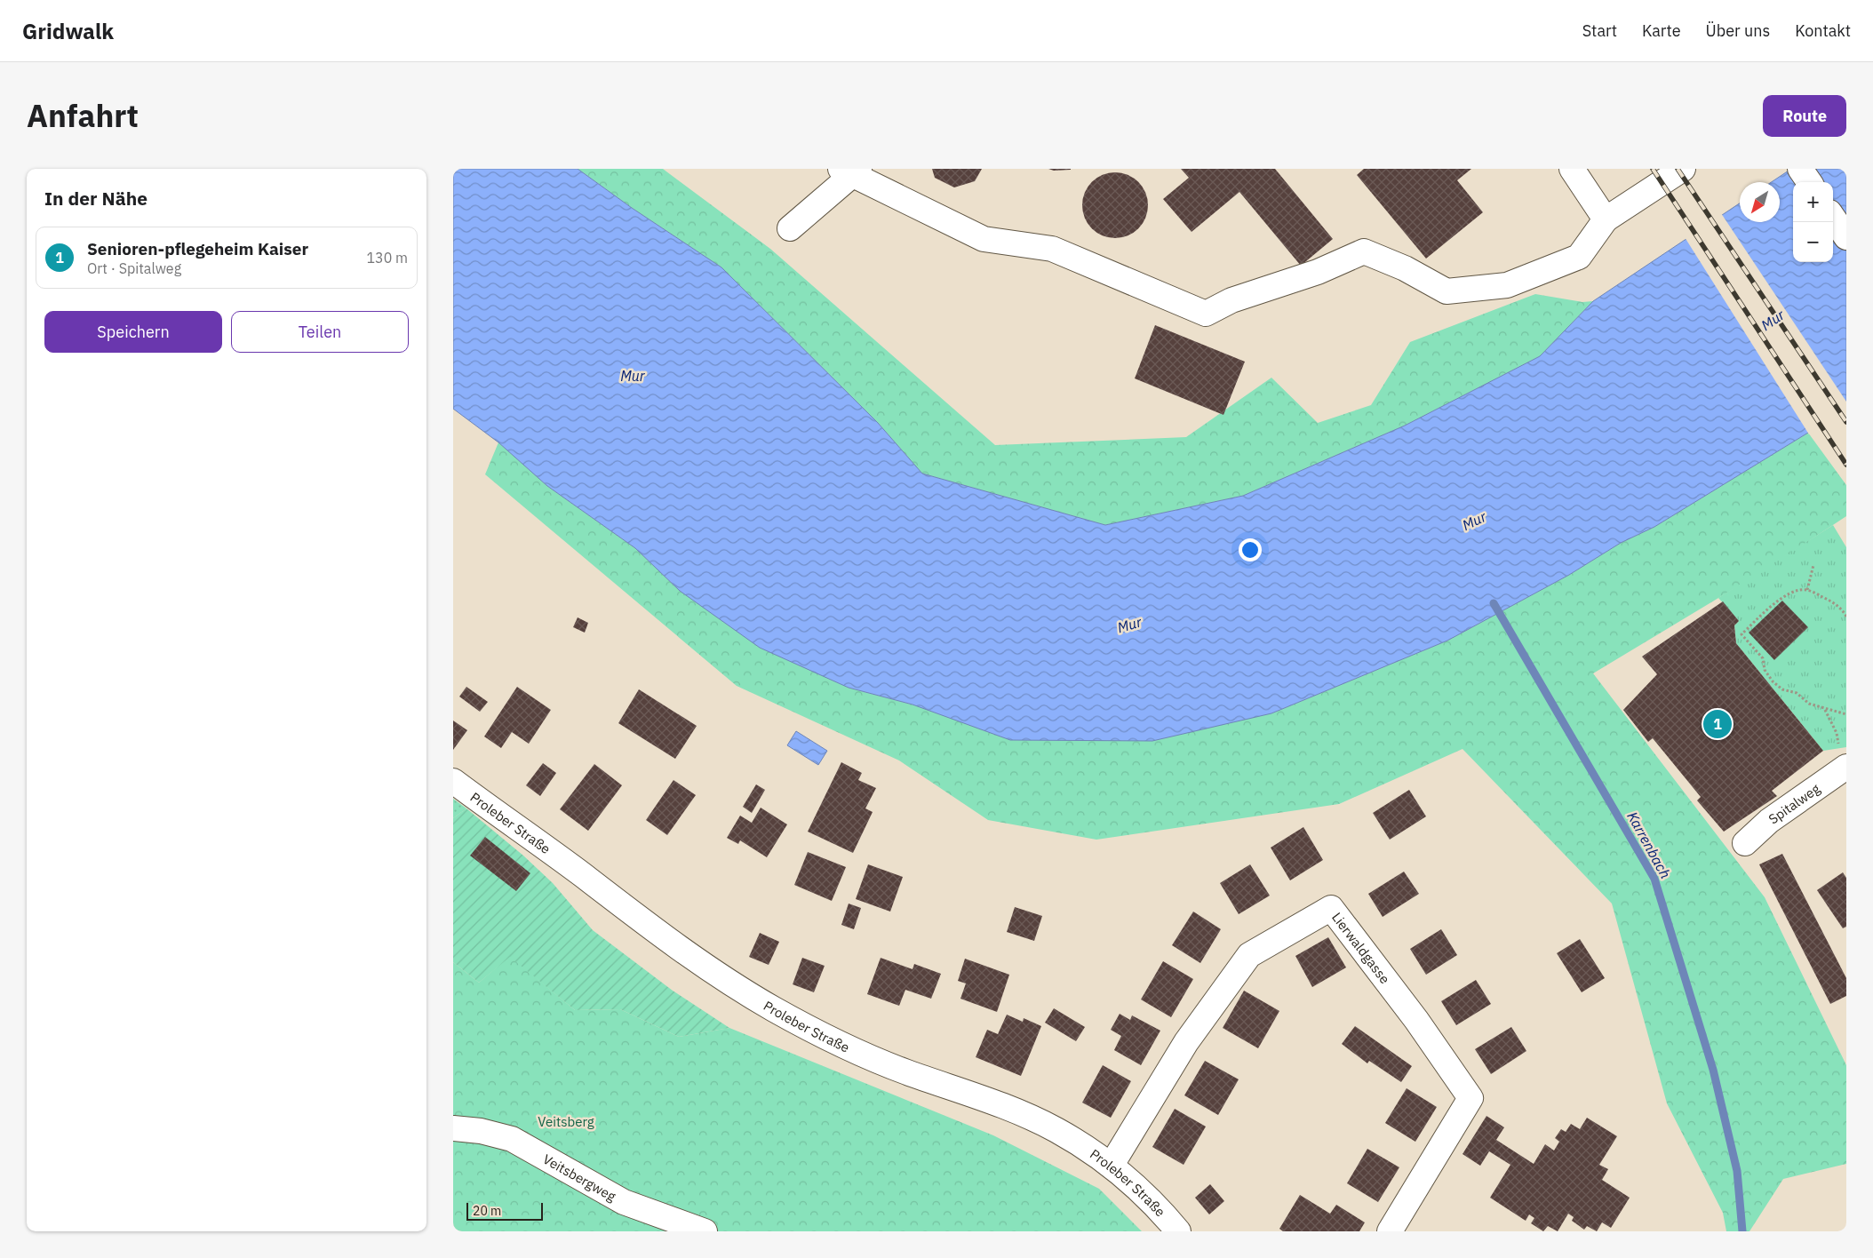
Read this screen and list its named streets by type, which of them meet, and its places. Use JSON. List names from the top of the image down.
{
  "streets": {
    "street": [
      "Spitalweg",
      "Proleber Straße",
      "Lierwaldgasse",
      "Veitsbergweg"
    ]
  },
  "crossings": [
    ["Proleber Straße", "Lierwaldgasse"]
  ],
  "water": ["Mur", "Karrenbach"],
  "parks": ["Veitsberg"],
  "scale_bar": "20 m",
  "north": "bottom left",
  "page": {
    "header": "Gridwalk",
    "nav": [
      "Start",
      "Karte",
      "Über uns",
      "Kontakt"
    ],
    "title": "Anfahrt",
    "buttons": [
      "Route",
      ["Speichern", "Teilen"]
    ],
    "heading": "In der Nähe",
    "map_buttons": ["+", "−"],
    "list": [
      {
        "mark": "1",
        "name": "Senioren-pflegeheim Kaiser",
        "note": "Ort · Spitalweg",
        "value": "130 m"
      }
    ],
    "pins": "1",
    "scale": "20 m"
  }
}
